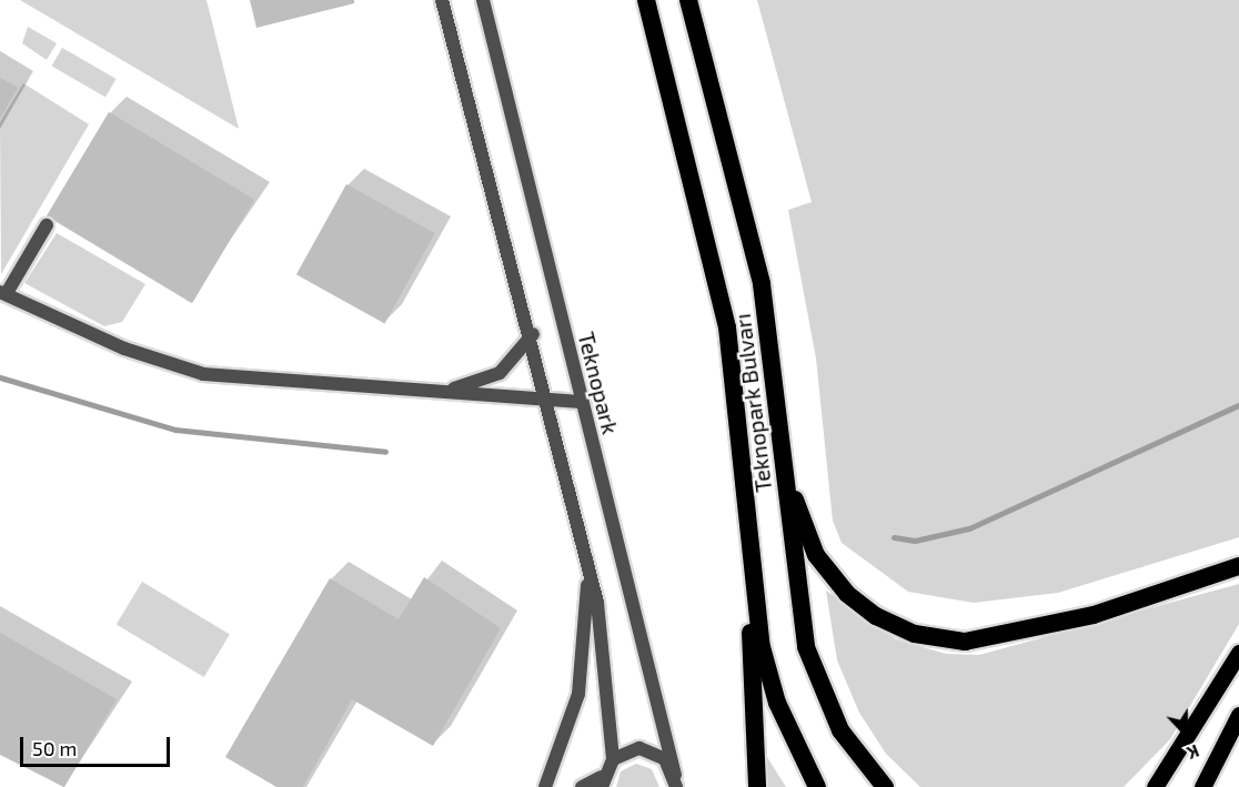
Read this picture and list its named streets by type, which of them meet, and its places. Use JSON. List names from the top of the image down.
{
  "streets": {
    "highway": ["Teknopark Bulvarı"],
    "street": ["Teknopark"]
  },
  "scale_bar": "50 m",
  "north": "bottom"
}
